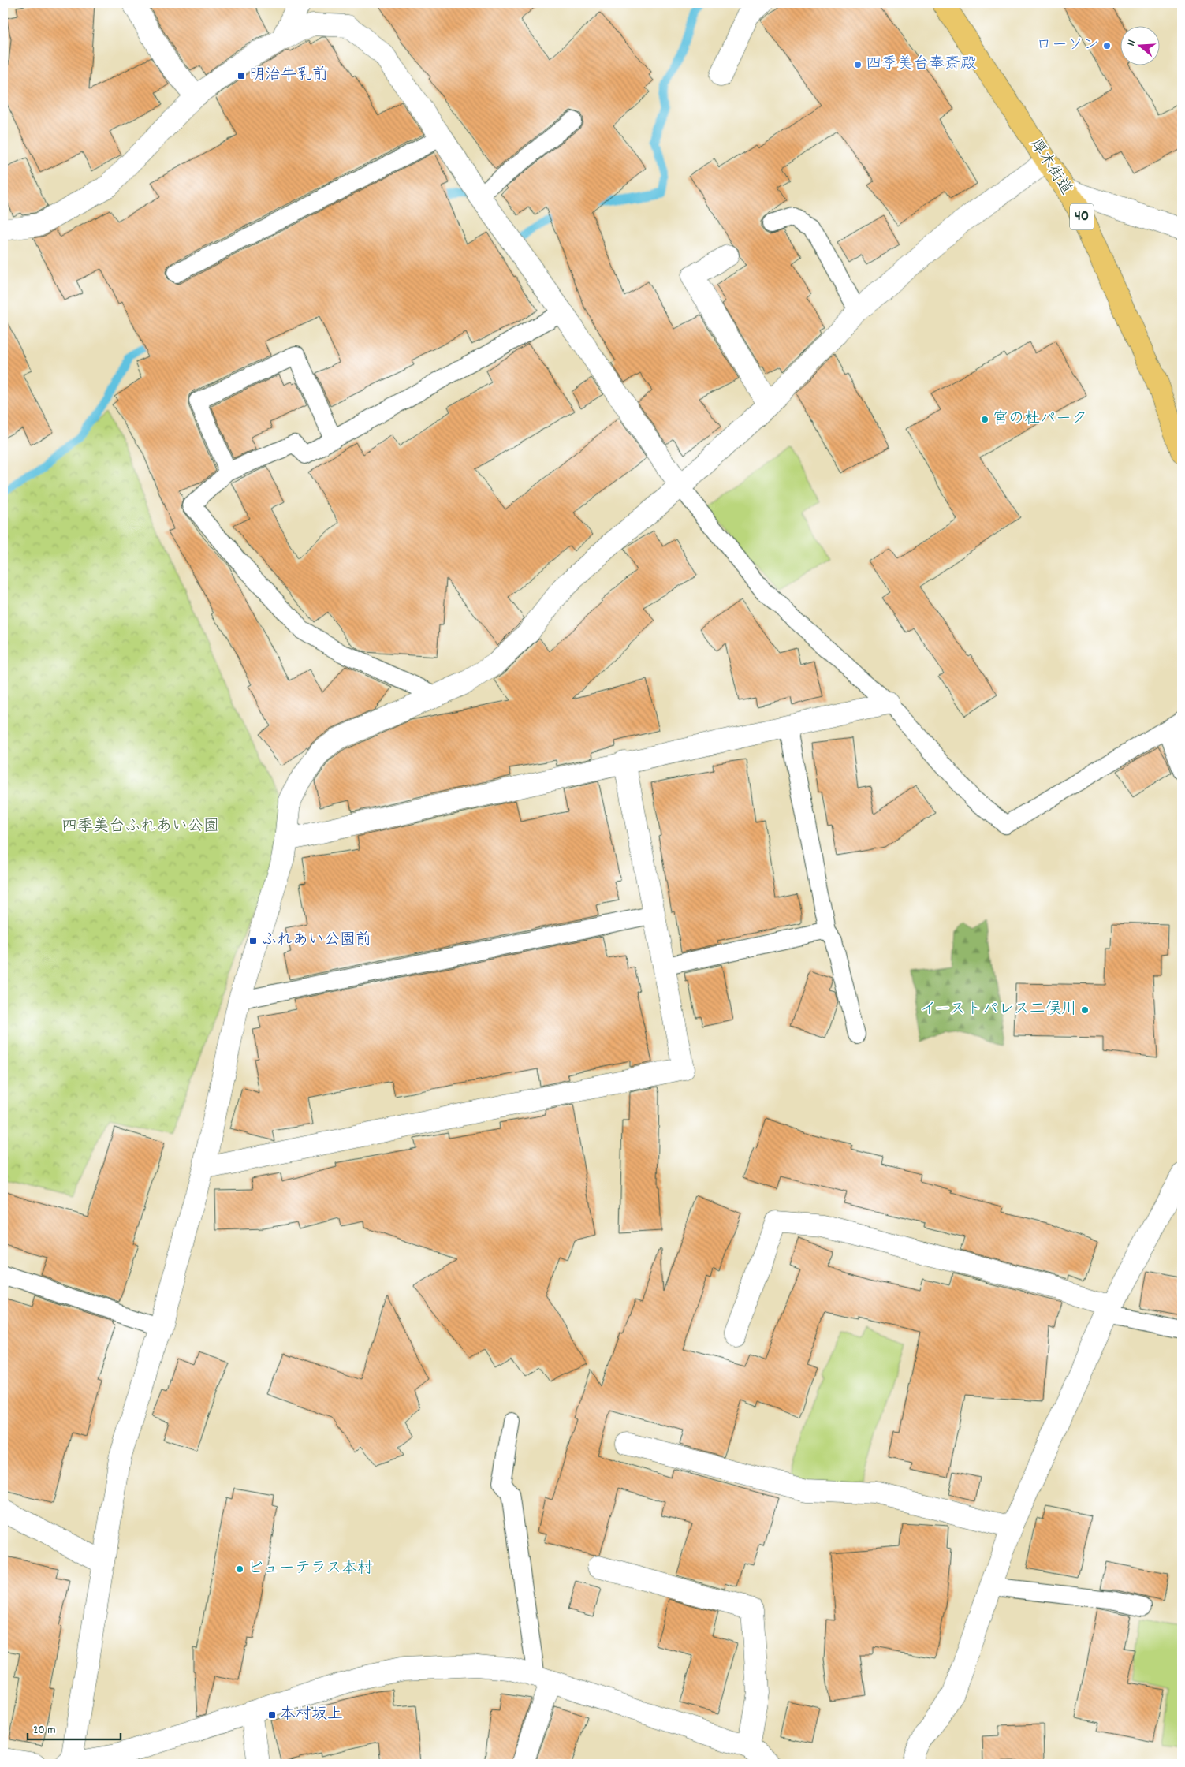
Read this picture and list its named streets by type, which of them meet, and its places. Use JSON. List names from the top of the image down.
{
  "streets": {
    "main road": ["厚木街道", "40"]
  },
  "parks": ["四季美台ふれあい公園"],
  "places": {
    "other": [
      "ローソン",
      "四季美台奉斎殿",
      "宮の杜パーク",
      "イーストパレス二俣川",
      "ビューテラス本村"
    ],
    "transit": ["明治牛乳前", "ふれあい公園前", "本村坂上"]
  },
  "scale_bar": "20 m",
  "north": "left"
}
